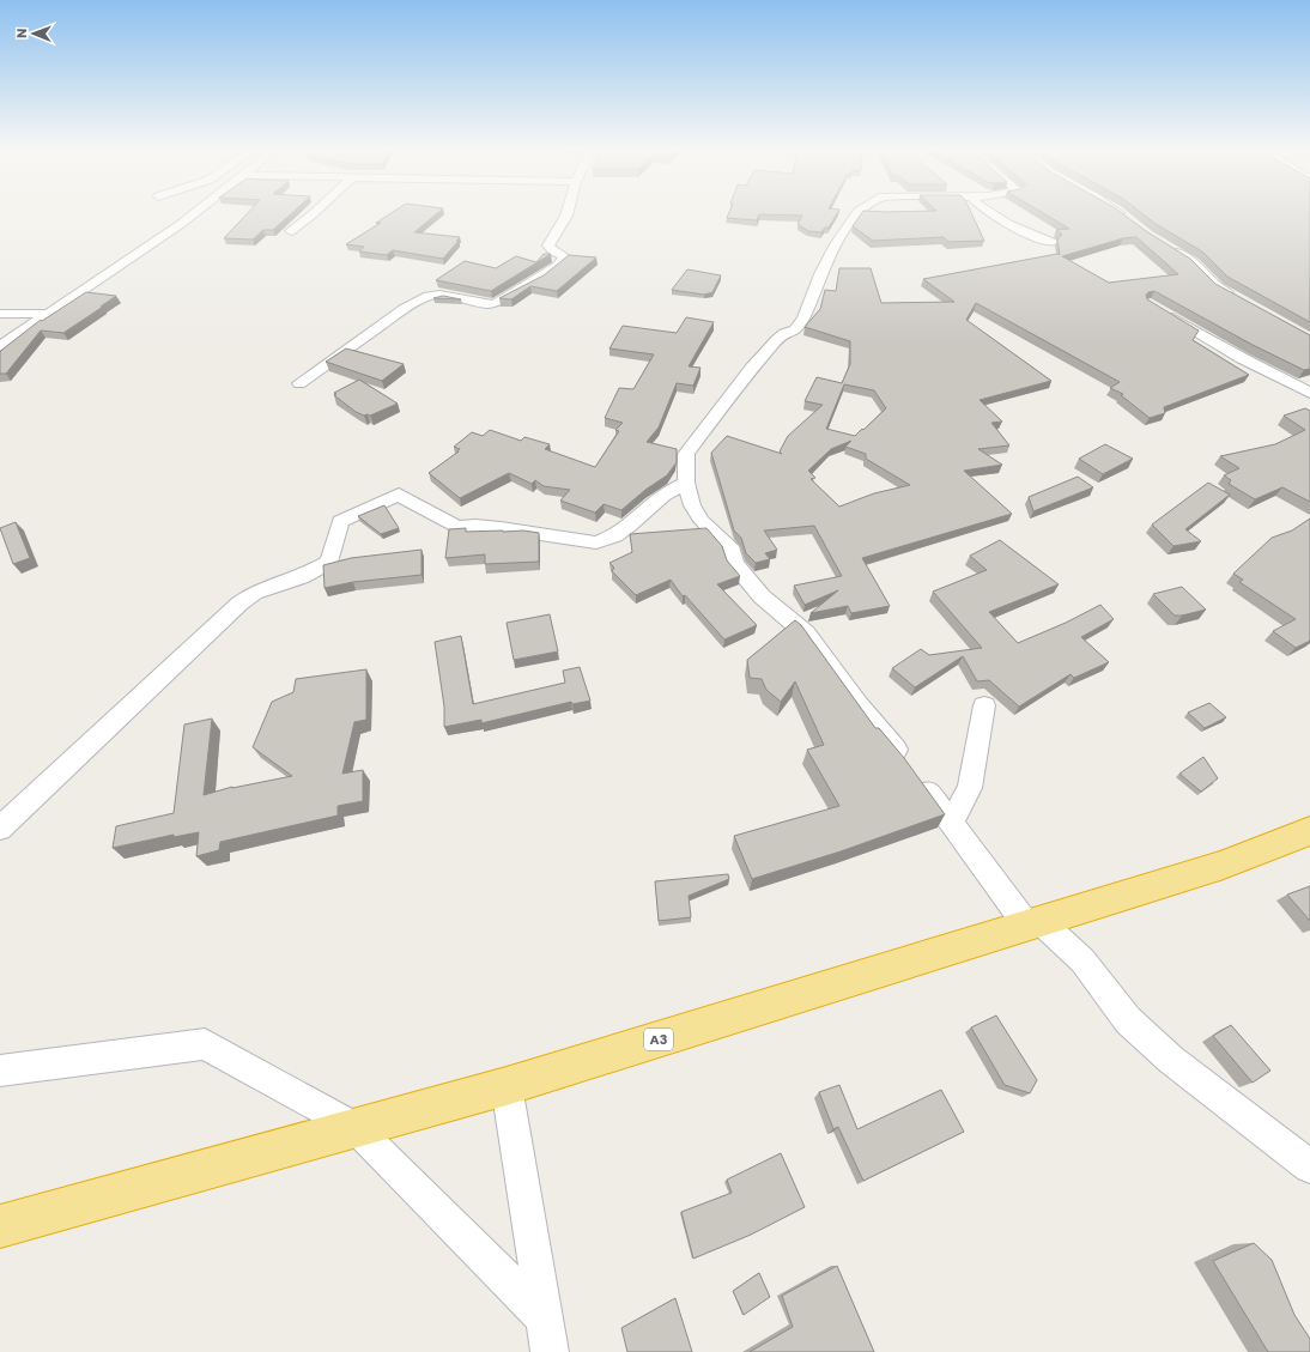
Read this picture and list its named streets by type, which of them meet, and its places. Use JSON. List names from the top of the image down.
{
  "streets": {
    "highway": ["A3"]
  },
  "north": "left"
}
